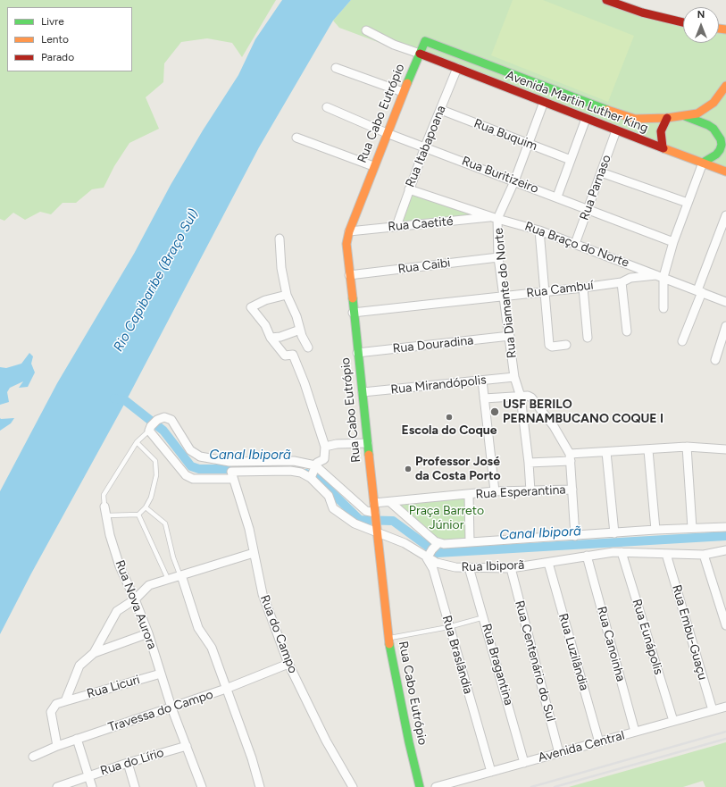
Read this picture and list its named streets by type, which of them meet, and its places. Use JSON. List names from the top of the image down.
{
  "streets": {
    "street": [
      "Avenida Martin Luther King",
      "Rua Cabo Eutrópio",
      "Rua Buquim",
      "Rua Itabapoana",
      "Rua Buritizeiro",
      "Rua Parnaso",
      "Rua Caetité",
      "Rua Braço do Norte",
      "Rua Caibi",
      "Rua Cambuí",
      "Rua Diamante do Norte",
      "Rua Douradina",
      "Rua Mirandópolis",
      "Rua Esperantina",
      "Rua Ibiporã",
      "Rua Nova Aurora",
      "Rua Embu-Guaçu",
      "Rua do Campo",
      "Rua Eunápolis",
      "Rua Canoinha",
      "Rua Luzilândia",
      "Rua Braslândia",
      "Rua Centenário do Sul",
      "Rua Bragantina",
      "Rua Licuri",
      "Travessa do Campo",
      "Avenida Central",
      "Rua do Lírio"
    ]
  },
  "crossings": [
    ["Avenida Martin Luther King", "Rua Cabo Eutrópio"],
    ["Avenida Martin Luther King", "Rua Itabapoana"],
    ["Avenida Martin Luther King", "Rua Parnaso"],
    ["Avenida Martin Luther King", "Rua Diamante do Norte"],
    ["Rua Cabo Eutrópio", "Rua Buritizeiro"],
    ["Rua Cabo Eutrópio", "Rua Caetité"],
    ["Rua Cabo Eutrópio", "Rua Caibi"],
    ["Rua Cabo Eutrópio", "Rua Cambuí"],
    ["Rua Cabo Eutrópio", "Rua Douradina"],
    ["Rua Cabo Eutrópio", "Rua Mirandópolis"],
    ["Rua Cabo Eutrópio", "Rua Ibiporã"],
    ["Rua Buquim", "Rua Itabapoana"],
    ["Rua Buquim", "Rua Diamante do Norte"],
    ["Rua Itabapoana", "Rua Buritizeiro"],
    ["Rua Itabapoana", "Rua Caetité"],
    ["Rua Itabapoana", "Rua Braço do Norte"],
    ["Rua Buritizeiro", "Rua Parnaso"],
    ["Rua Buritizeiro", "Rua Diamante do Norte"],
    ["Rua Parnaso", "Rua Braço do Norte"],
    ["Rua Caetité", "Rua Braço do Norte"],
    ["Rua Caetité", "Rua Diamante do Norte"],
    ["Rua Braço do Norte", "Rua Cambuí"],
    ["Rua Braço do Norte", "Rua Diamante do Norte"],
    ["Rua Caibi", "Rua Diamante do Norte"],
    ["Rua Cambuí", "Rua Diamante do Norte"],
    ["Rua Diamante do Norte", "Rua Douradina"],
    ["Rua Diamante do Norte", "Rua Mirandópolis"],
    ["Rua Diamante do Norte", "Rua Esperantina"],
    ["Rua Esperantina", "Rua Ibiporã"],
    ["Rua Ibiporã", "Rua Nova Aurora"],
    ["Rua Ibiporã", "Rua Embu-Guaçu"],
    ["Rua Ibiporã", "Rua do Campo"],
    ["Rua Ibiporã", "Rua Eunápolis"],
    ["Rua Ibiporã", "Rua Canoinha"],
    ["Rua Ibiporã", "Rua Luzilândia"],
    ["Rua Ibiporã", "Rua Braslândia"],
    ["Rua Ibiporã", "Rua Centenário do Sul"],
    ["Rua Ibiporã", "Rua Bragantina"],
    ["Rua Nova Aurora", "Rua Licuri"],
    ["Rua Nova Aurora", "Travessa do Campo"],
    ["Rua Nova Aurora", "Rua do Lírio"],
    ["Rua Embu-Guaçu", "Avenida Central"],
    ["Rua do Campo", "Travessa do Campo"],
    ["Rua Eunápolis", "Avenida Central"],
    ["Rua Canoinha", "Avenida Central"],
    ["Rua Luzilândia", "Avenida Central"],
    ["Rua Braslândia", "Avenida Central"],
    ["Rua Centenário do Sul", "Avenida Central"],
    ["Rua Bragantina", "Avenida Central"]
  ],
  "water": ["Rio Capibaribe (Braço Sul)", "Canal Ibiporã"],
  "parks": ["Praça Barreto Júnior"],
  "places": ["USF BERILO PERNAMBUCANO COQUE I", "Escola do Coque", "Professor José da Costa Porto"],
  "legend": ["Livre", "Lento", "Parado"],
  "north": "top"
}
